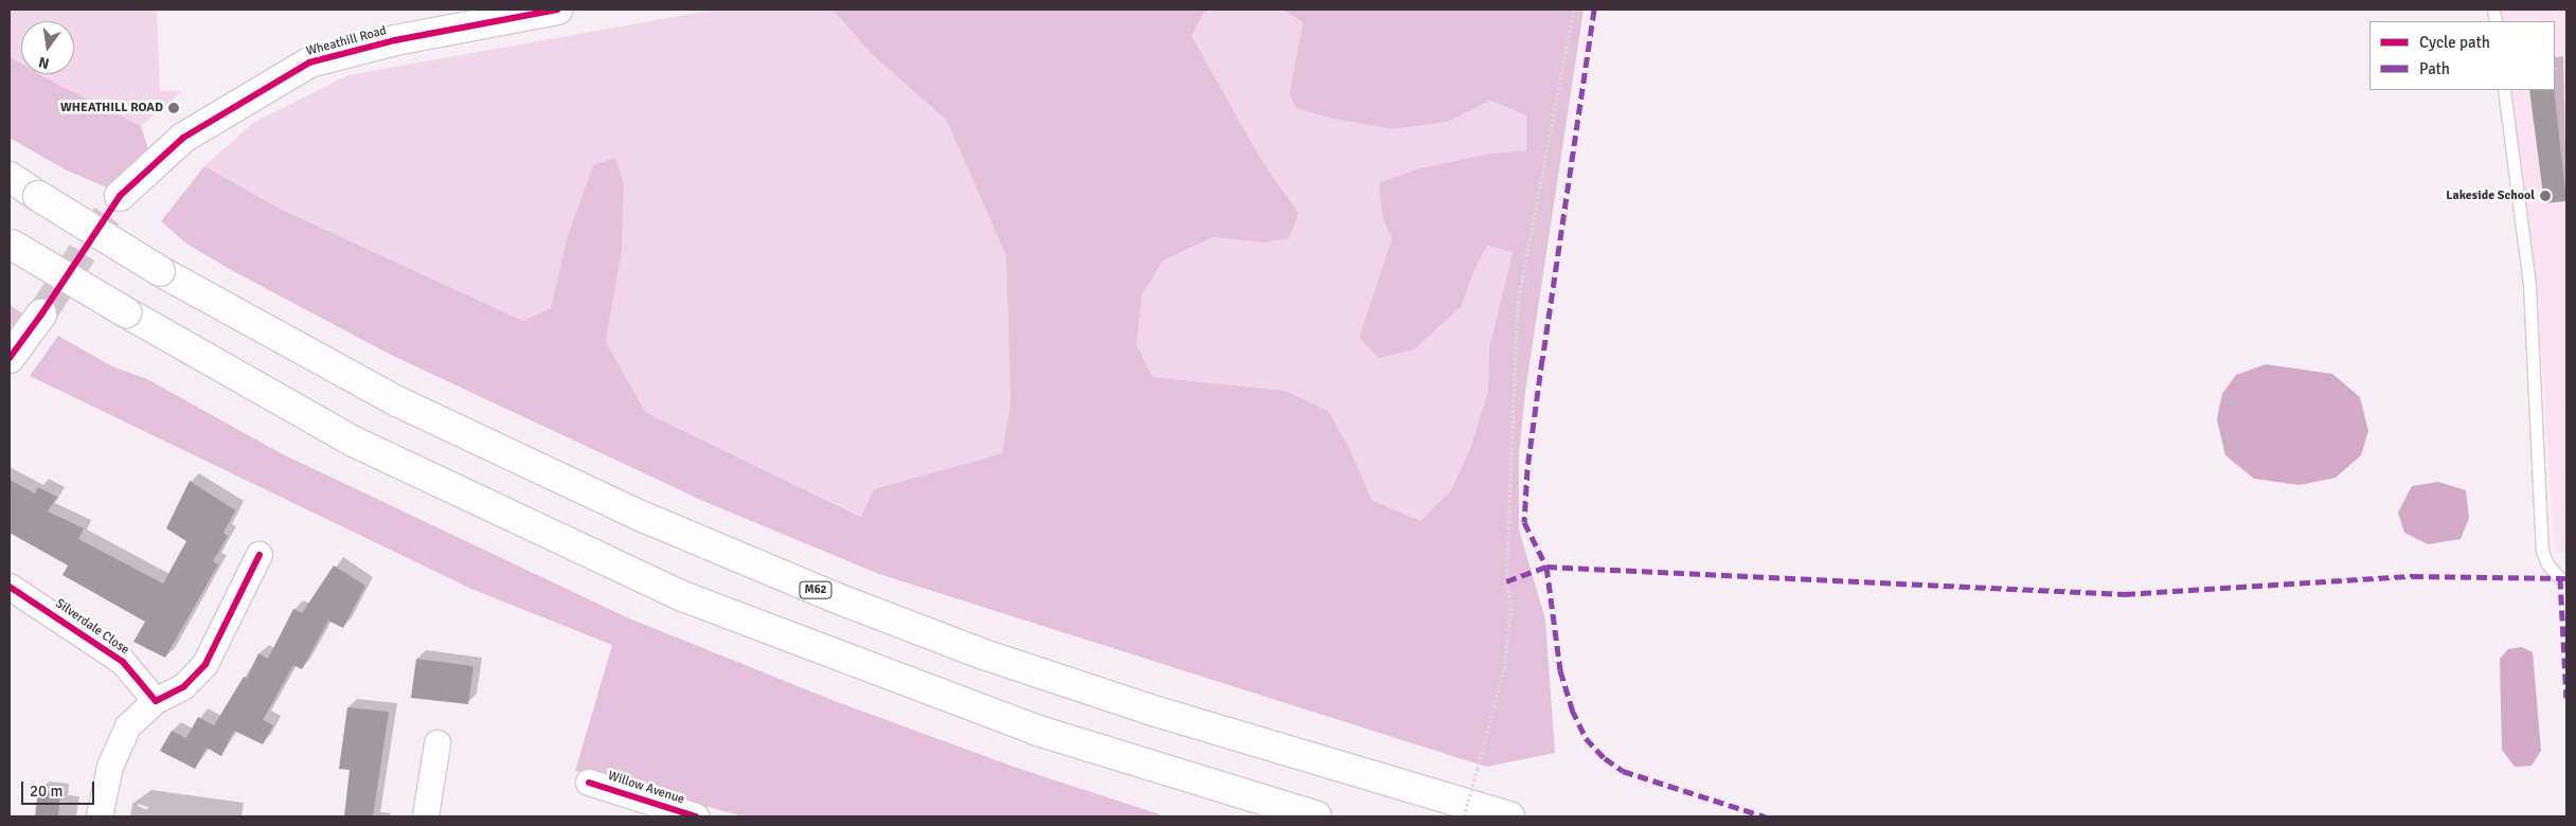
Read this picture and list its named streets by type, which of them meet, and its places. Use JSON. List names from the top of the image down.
{
  "streets": {
    "main road": ["Wheathill Road", "M62"],
    "street": ["Silverdale Close", "Willow Avenue"]
  },
  "places": ["WHEATHILL ROAD", "Lakeside School"],
  "legend": ["Cycle path", "Path"],
  "scale_bar": "20 m",
  "north": "bottom"
}
